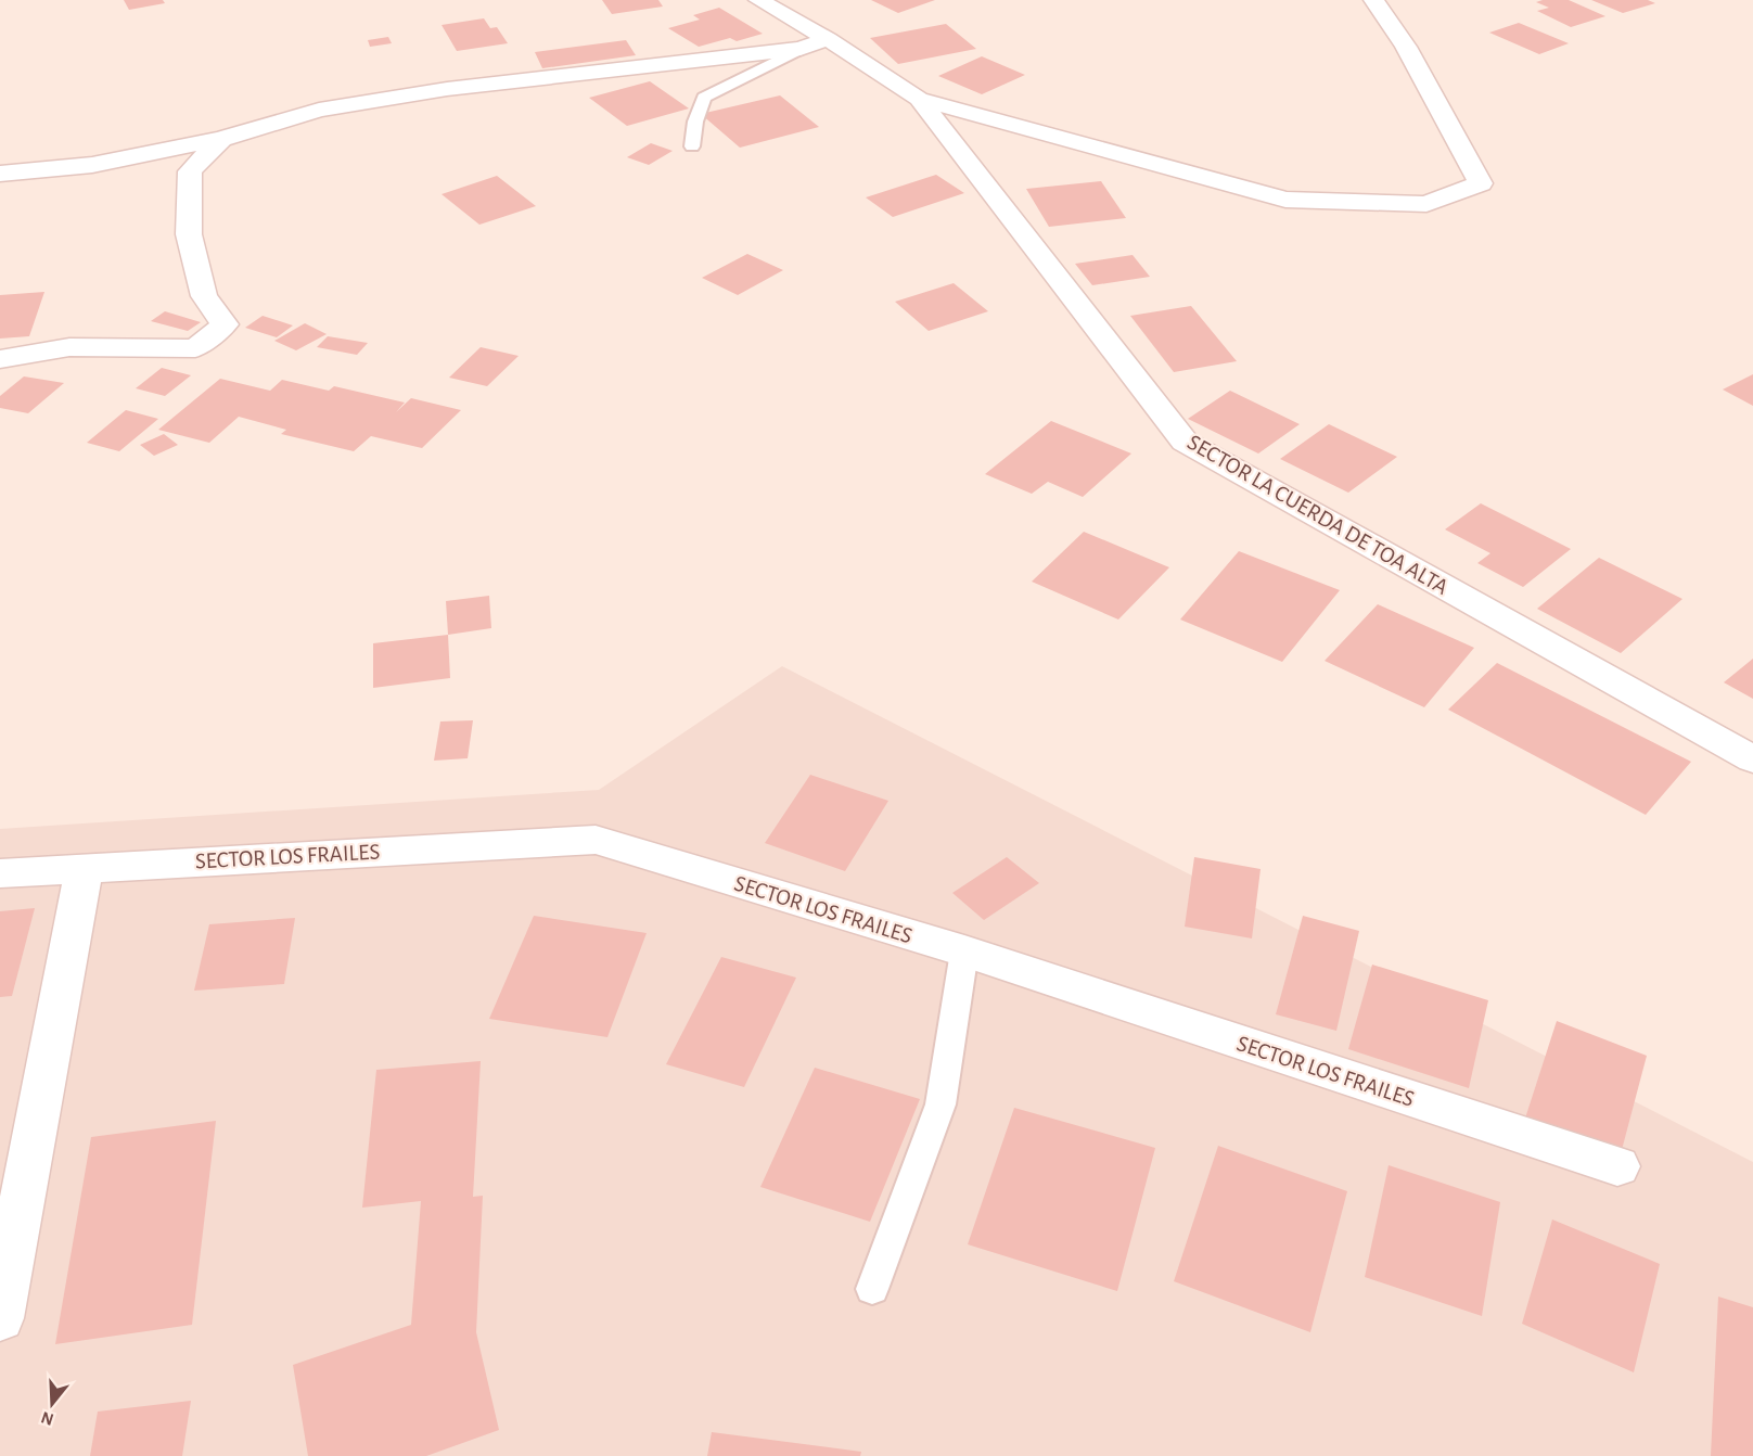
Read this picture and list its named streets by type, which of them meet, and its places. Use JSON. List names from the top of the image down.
{
  "streets": {
    "street": ["SECTOR LA CUERDA DE TOA ALTA", "SECTOR LOS FRAILES"]
  },
  "north": "bottom"
}
